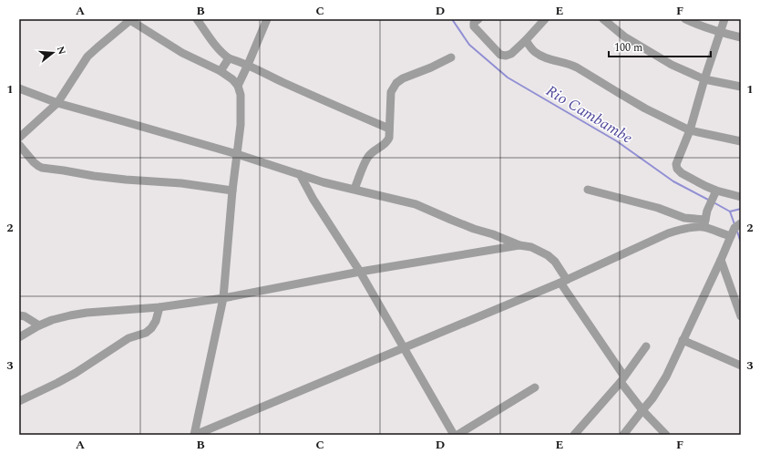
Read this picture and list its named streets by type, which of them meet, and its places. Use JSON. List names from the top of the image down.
{
  "water": ["Rio Cambambe"],
  "scale_bar": "100 m",
  "north": "right",
  "grid": {
    "columns": [
      "A",
      "B",
      "C",
      "D",
      "E",
      "F"
    ],
    "rows": ["1", "2", "3"]
  }
}
